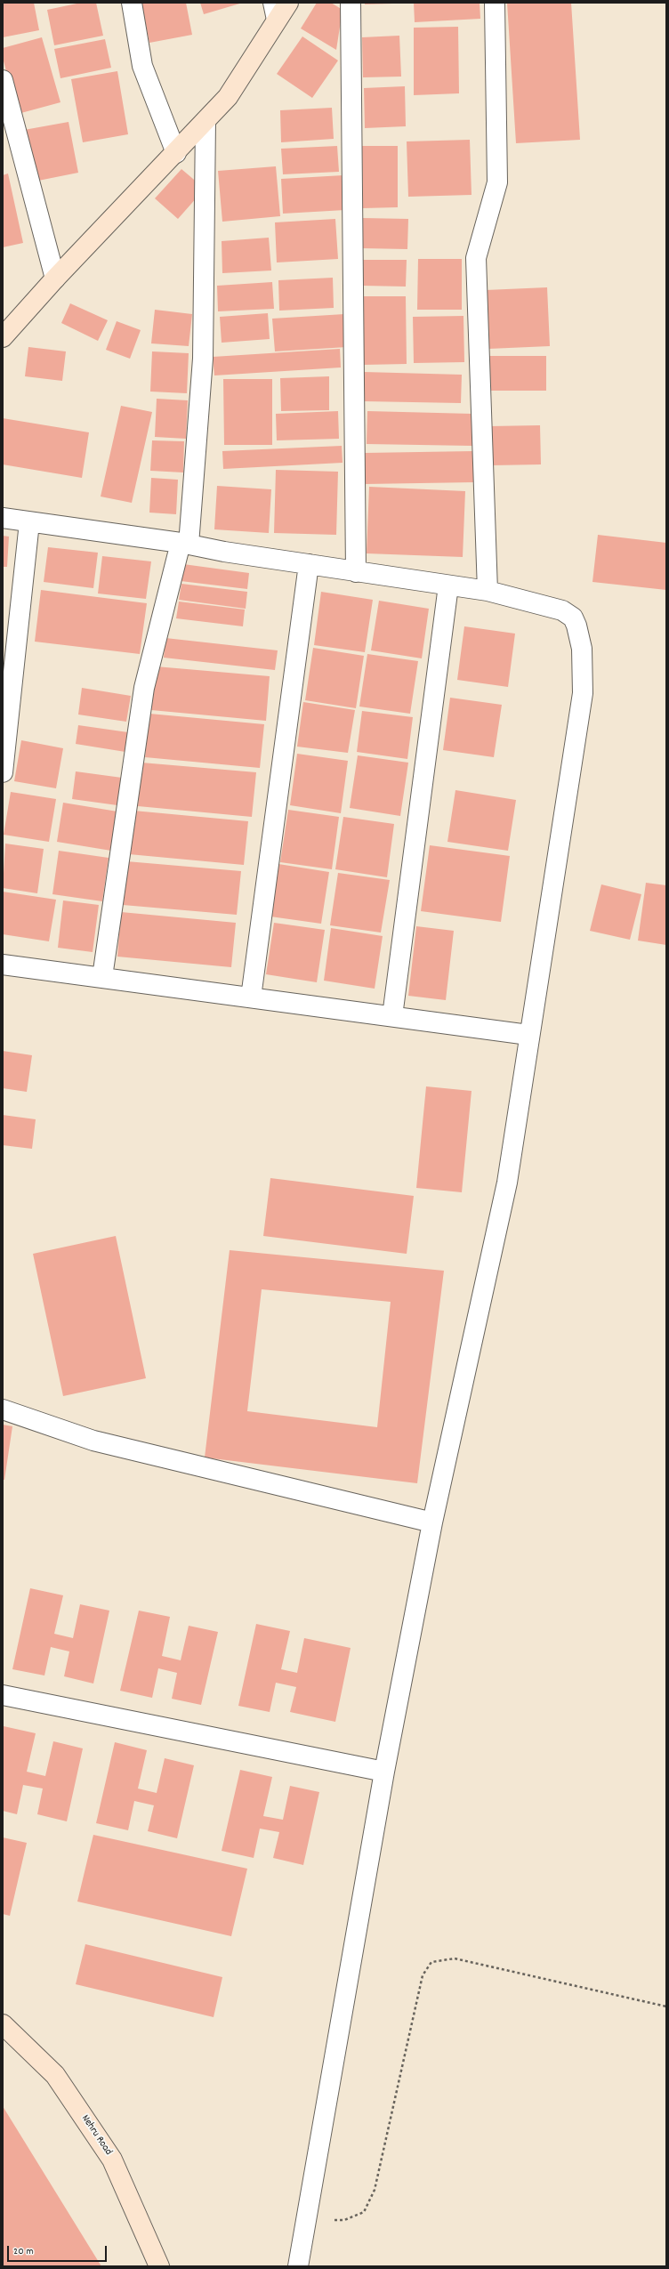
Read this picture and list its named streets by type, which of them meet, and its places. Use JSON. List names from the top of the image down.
{
  "streets": {
    "street": ["Nehru Road"]
  },
  "scale_bar": "20 m"
}
